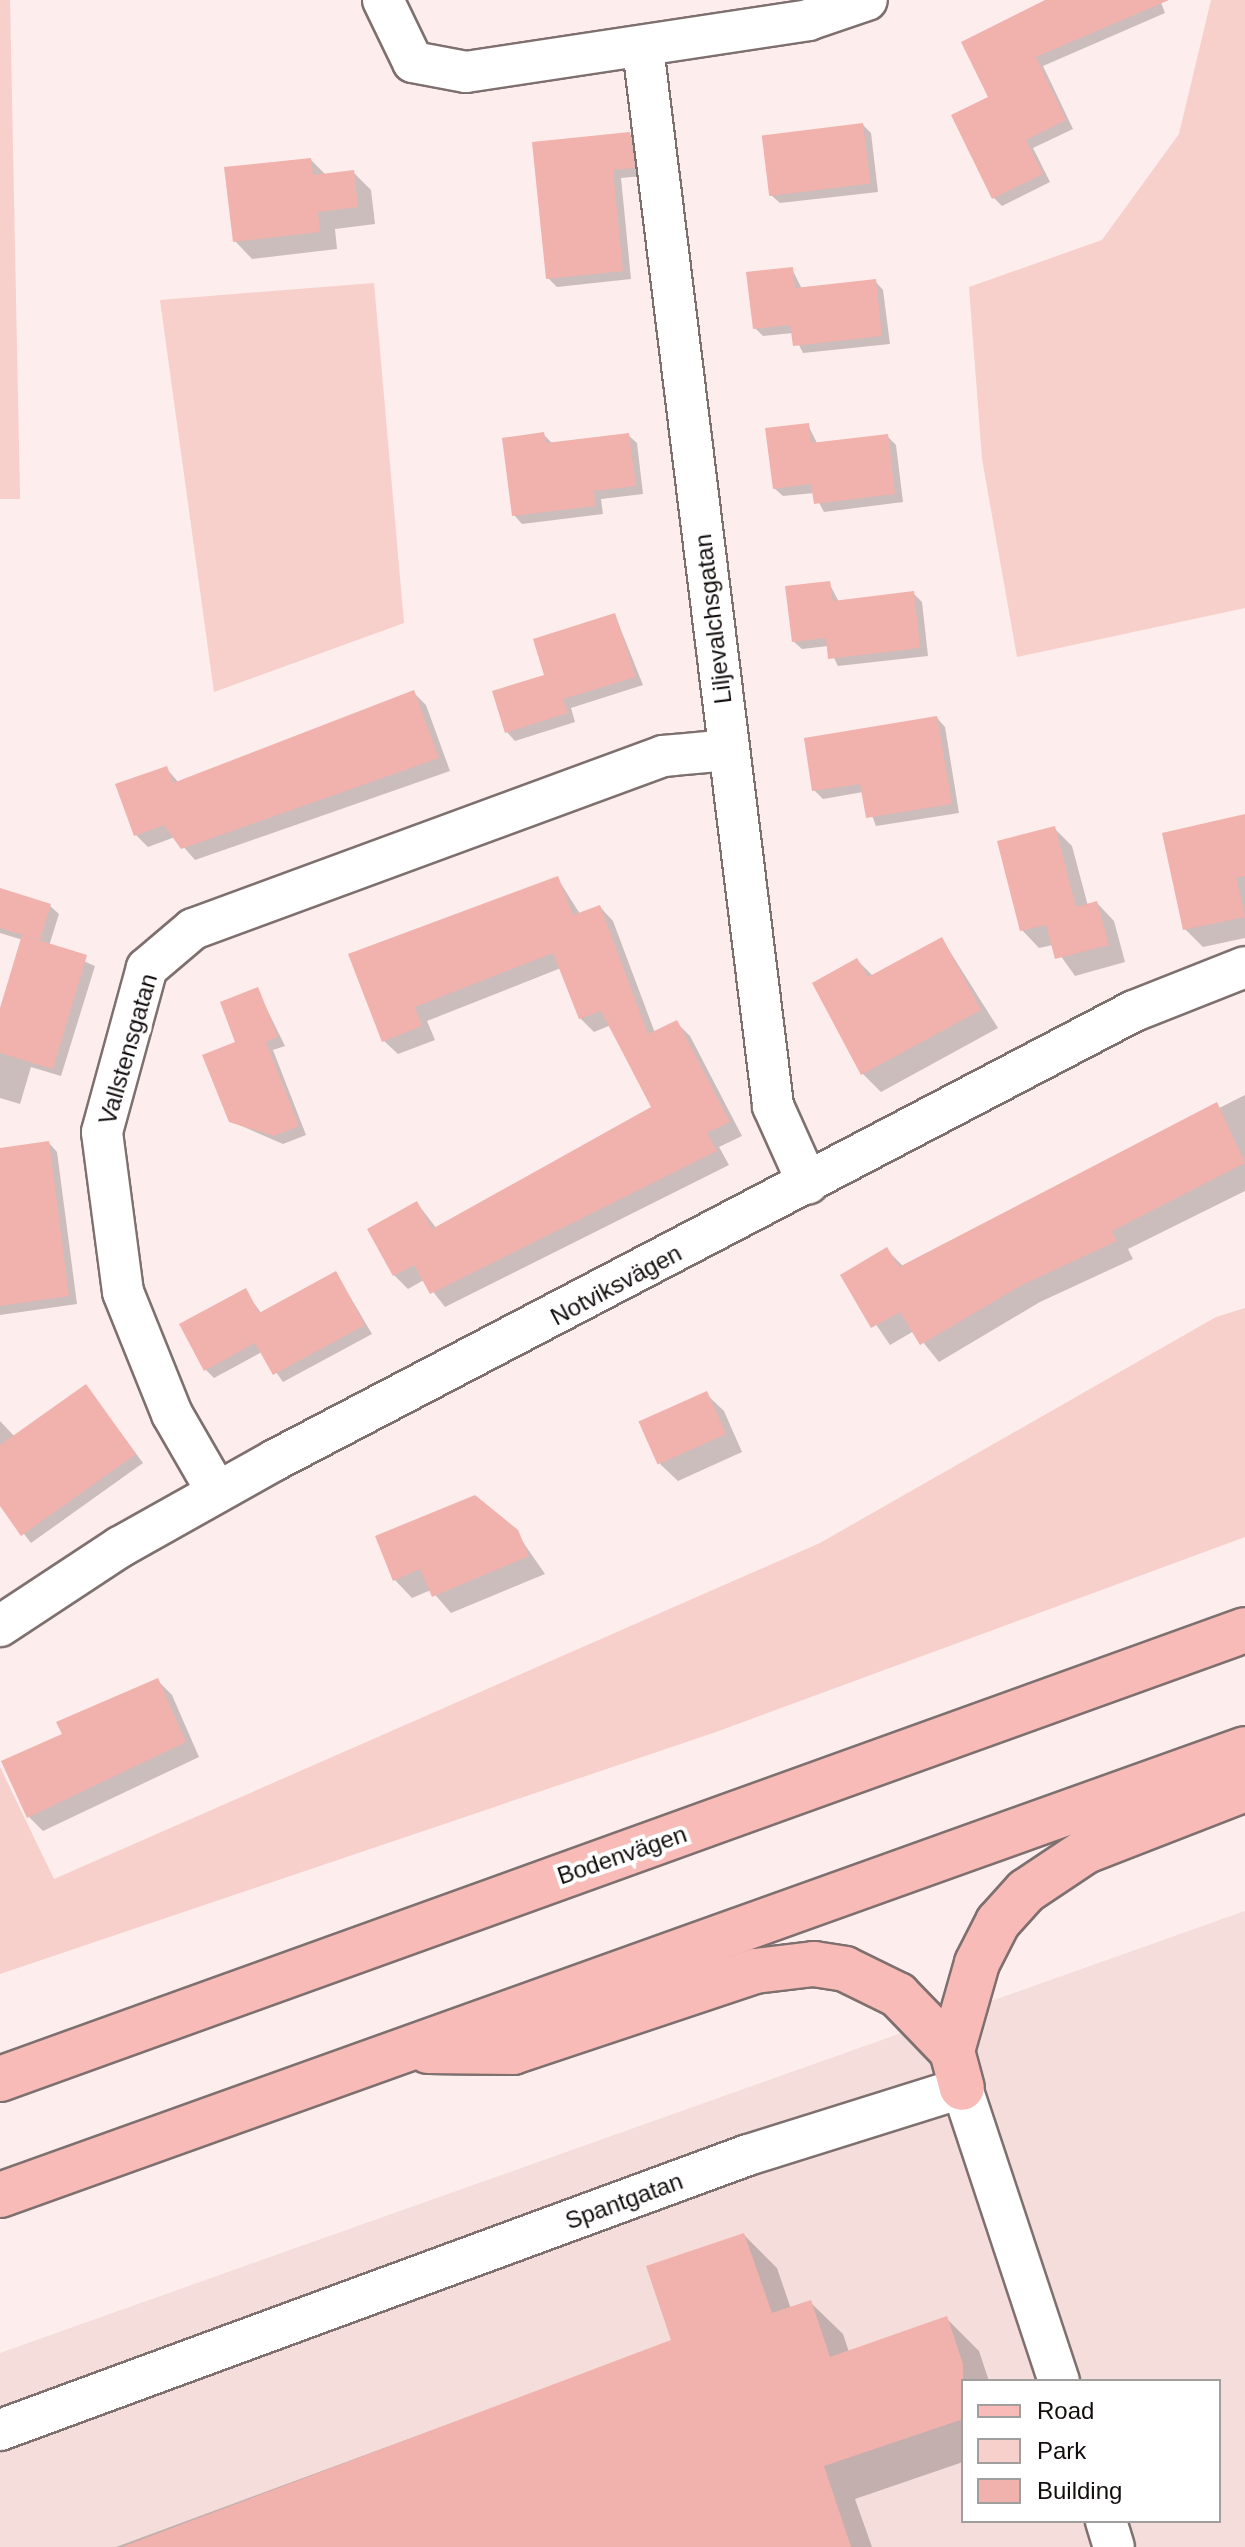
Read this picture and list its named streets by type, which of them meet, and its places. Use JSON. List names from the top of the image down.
{
  "streets": {
    "main road": ["Bodenvägen"],
    "street": [
      "Liljevalchsgatan",
      "Vallstensgatan",
      "Notviksvägen",
      "Spantgatan"
    ]
  },
  "crossings": [
    ["Liljevalchsgatan", "Vallstensgatan"],
    ["Liljevalchsgatan", "Notviksvägen"],
    ["Vallstensgatan", "Notviksvägen"]
  ],
  "legend": ["Road", "Park", "Building"]
}
